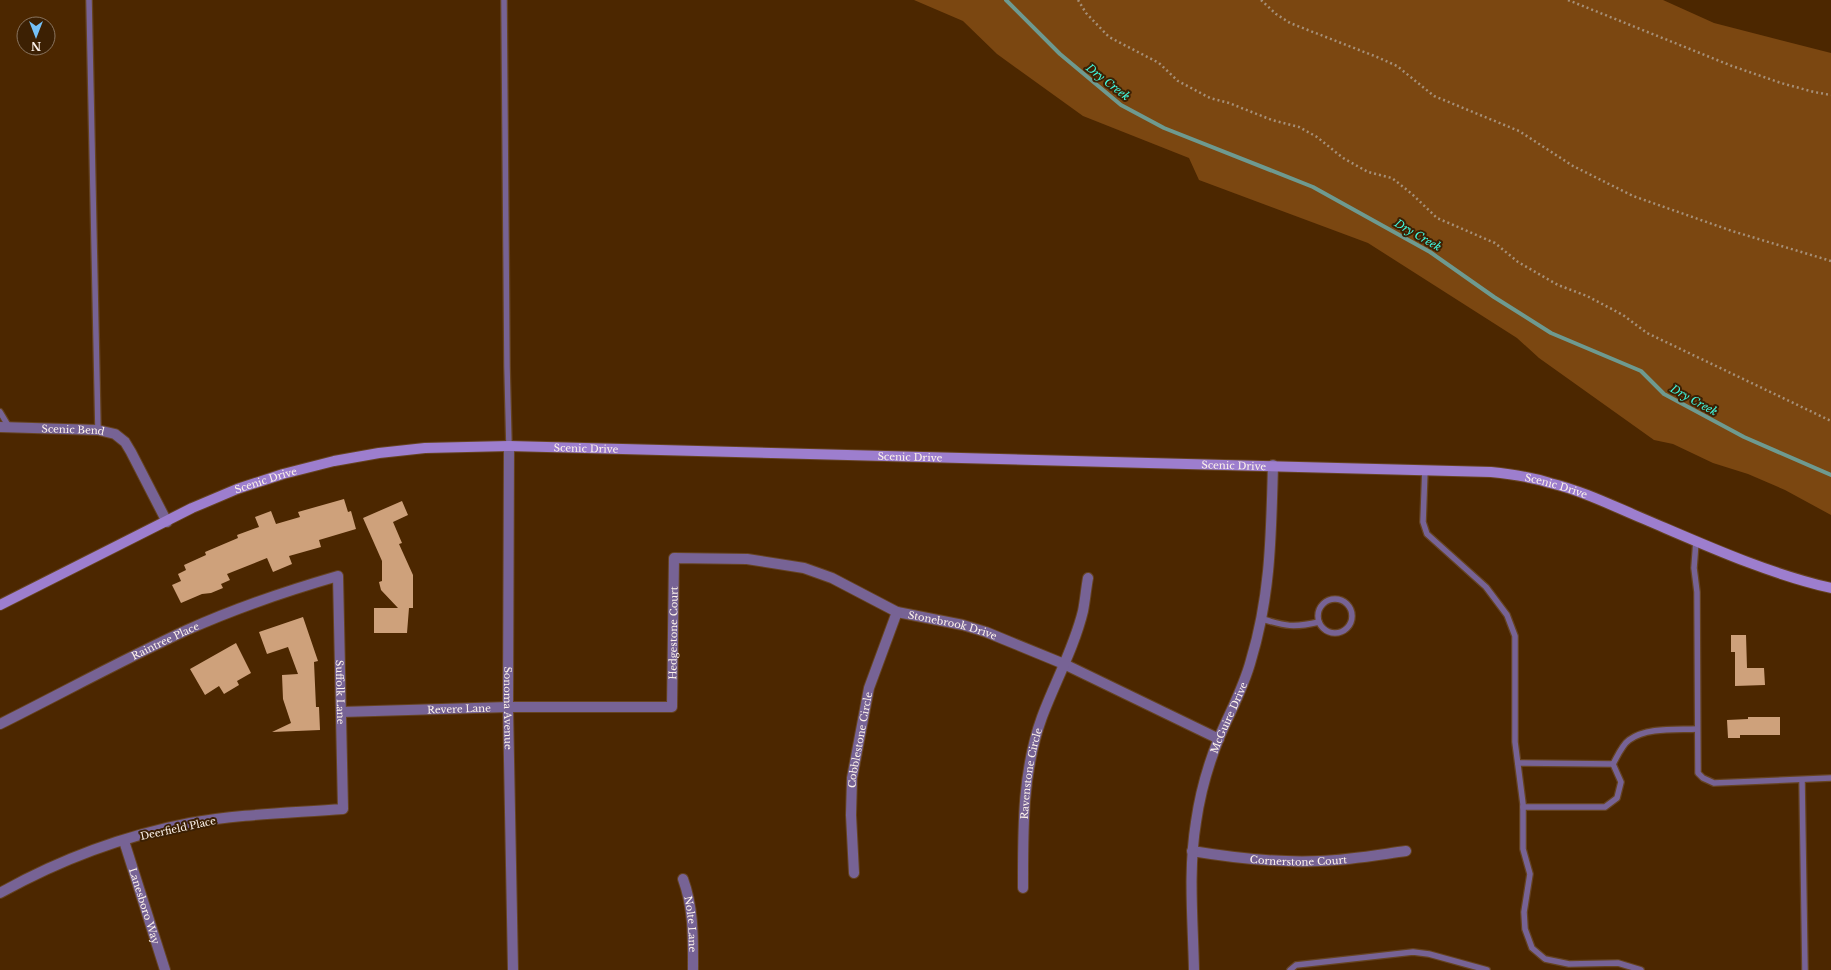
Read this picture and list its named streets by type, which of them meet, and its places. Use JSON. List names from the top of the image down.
{
  "streets": {
    "main road": ["Scenic Drive"],
    "street": [
      "Scenic Bend",
      "Stonebrook Drive",
      "Hedgestone Court",
      "Raintree Place",
      "Suffolk Lane",
      "Revere Lane",
      "Sonoma Avenue",
      "McGuire Drive",
      "Cobblestone Circle",
      "Ravenstone Circle",
      "Deerfield Place",
      "Cornerstone Court",
      "Lanesboro Way",
      "Nolte Lane"
    ]
  },
  "crossings": [
    ["Scenic Bend", "Scenic Drive"],
    ["Scenic Drive", "Sonoma Avenue"],
    ["Scenic Drive", "McGuire Drive"],
    ["Stonebrook Drive", "Hedgestone Court"],
    ["Stonebrook Drive", "McGuire Drive"],
    ["Stonebrook Drive", "Cobblestone Circle"],
    ["Stonebrook Drive", "Ravenstone Circle"],
    ["Hedgestone Court", "Revere Lane"],
    ["Raintree Place", "Suffolk Lane"],
    ["Suffolk Lane", "Revere Lane"],
    ["Suffolk Lane", "Deerfield Place"],
    ["Revere Lane", "Sonoma Avenue"],
    ["McGuire Drive", "Cornerstone Court"],
    ["Deerfield Place", "Lanesboro Way"]
  ],
  "water": ["Dry Creek"],
  "north": "bottom"
}
